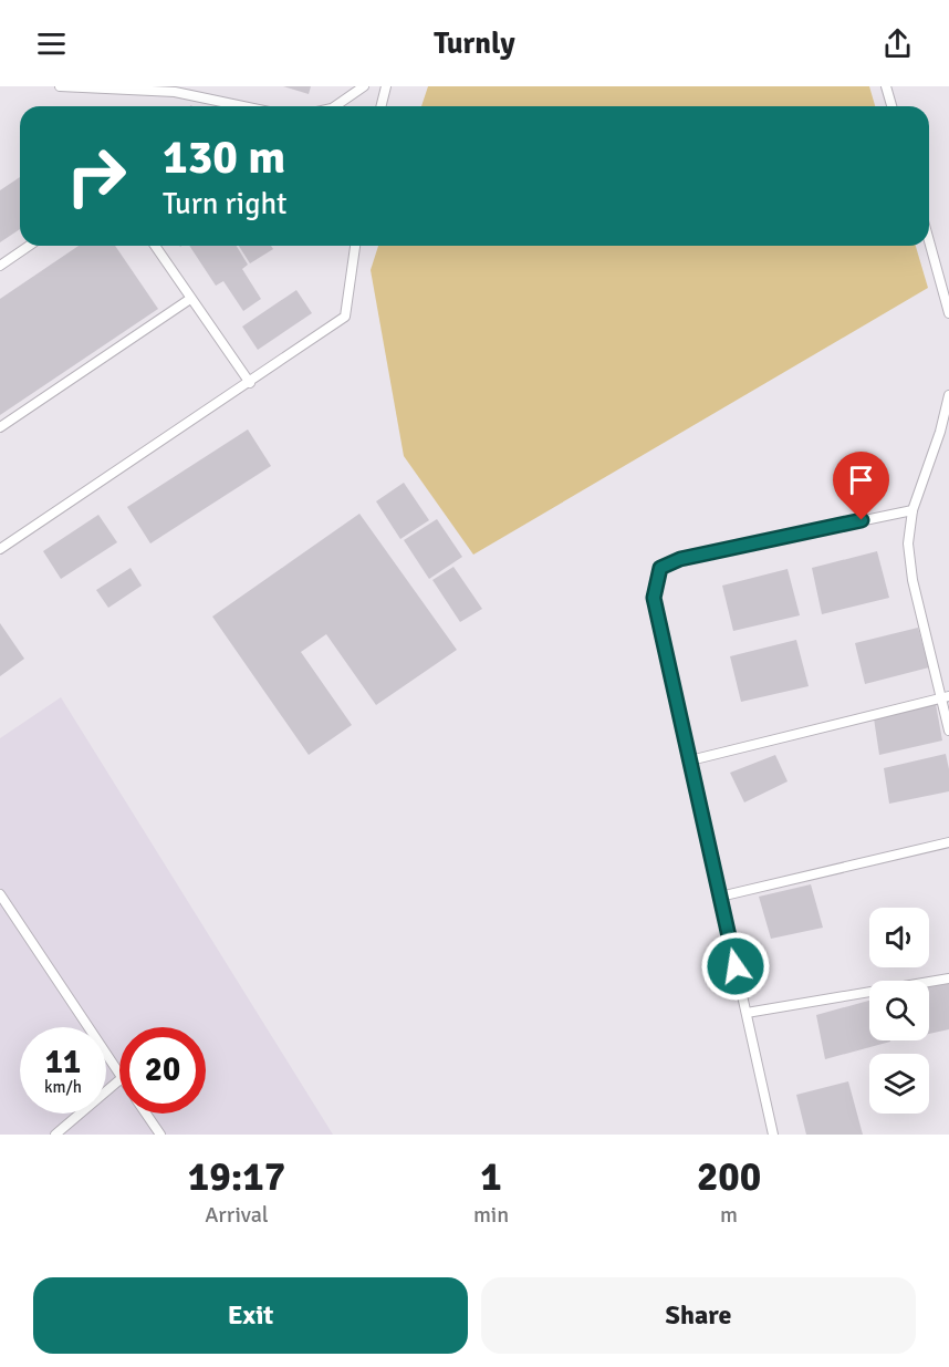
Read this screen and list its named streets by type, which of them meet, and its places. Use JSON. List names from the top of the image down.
{
  "page": {
    "header": "Turnly",
    "turn": ["130 m", "Turn right"],
    "speed": "11 km/h",
    "limit": "20",
    "eta": [
      "19:17",
      "Arrival",
      "1",
      "min",
      "200",
      "m"
    ],
    "buttons": ["Exit", "Share"]
  }
}
